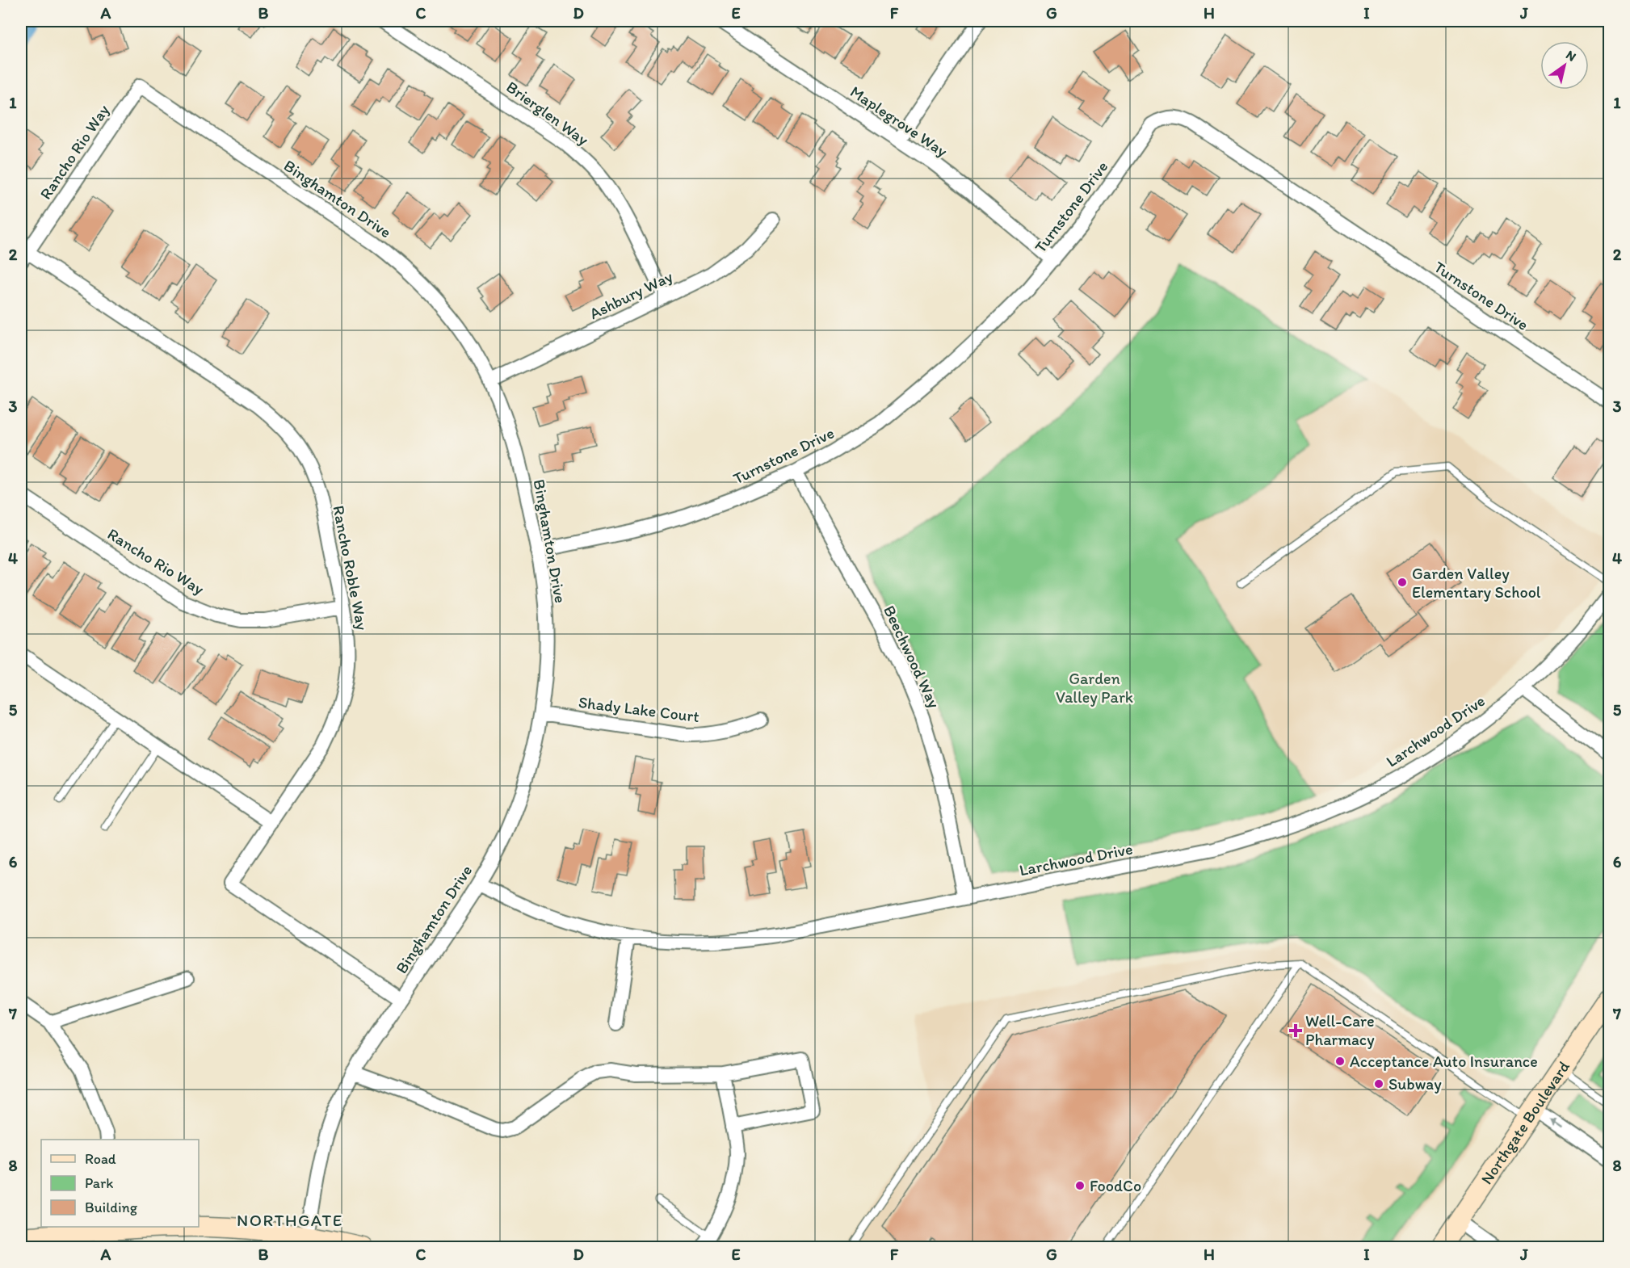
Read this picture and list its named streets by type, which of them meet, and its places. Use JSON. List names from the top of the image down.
{
  "streets": {
    "main road": ["Northgate Boulevard"],
    "street": [
      "Brierglen Way",
      "Maplegrove Way",
      "Rancho Rio Way",
      "Binghamton Drive",
      "Turnstone Drive",
      "Ashbury Way",
      "Rancho Roble Way",
      "Beechwood Way",
      "Shady Lake Court",
      "Larchwood Drive"
    ]
  },
  "crossings": [
    ["Brierglen Way", "Ashbury Way"],
    ["Maplegrove Way", "Turnstone Drive"],
    ["Rancho Rio Way", "Binghamton Drive"],
    ["Rancho Rio Way", "Rancho Roble Way"],
    ["Binghamton Drive", "Turnstone Drive"],
    ["Binghamton Drive", "Ashbury Way"],
    ["Binghamton Drive", "Rancho Roble Way"],
    ["Binghamton Drive", "Shady Lake Court"],
    ["Binghamton Drive", "Larchwood Drive"],
    ["Turnstone Drive", "Beechwood Way"],
    ["Beechwood Way", "Larchwood Drive"]
  ],
  "districts": ["NORTHGATE"],
  "parks": ["Garden Valley Park"],
  "places": {
    "other": [
      "Garden Valley Elementary School",
      "Acceptance Auto Insurance",
      "Subway",
      "FoodCo"
    ],
    "health": ["Well-Care Pharmacy"]
  },
  "legend": ["Road", "Park", "Building"],
  "north": "top right",
  "grid": {
    "columns": [
      "A",
      "B",
      "C",
      "D",
      "E",
      "F",
      "G",
      "H",
      "I",
      "J"
    ],
    "rows": [
      "1",
      "2",
      "3",
      "4",
      "5",
      "6",
      "7",
      "8"
    ]
  }
}
